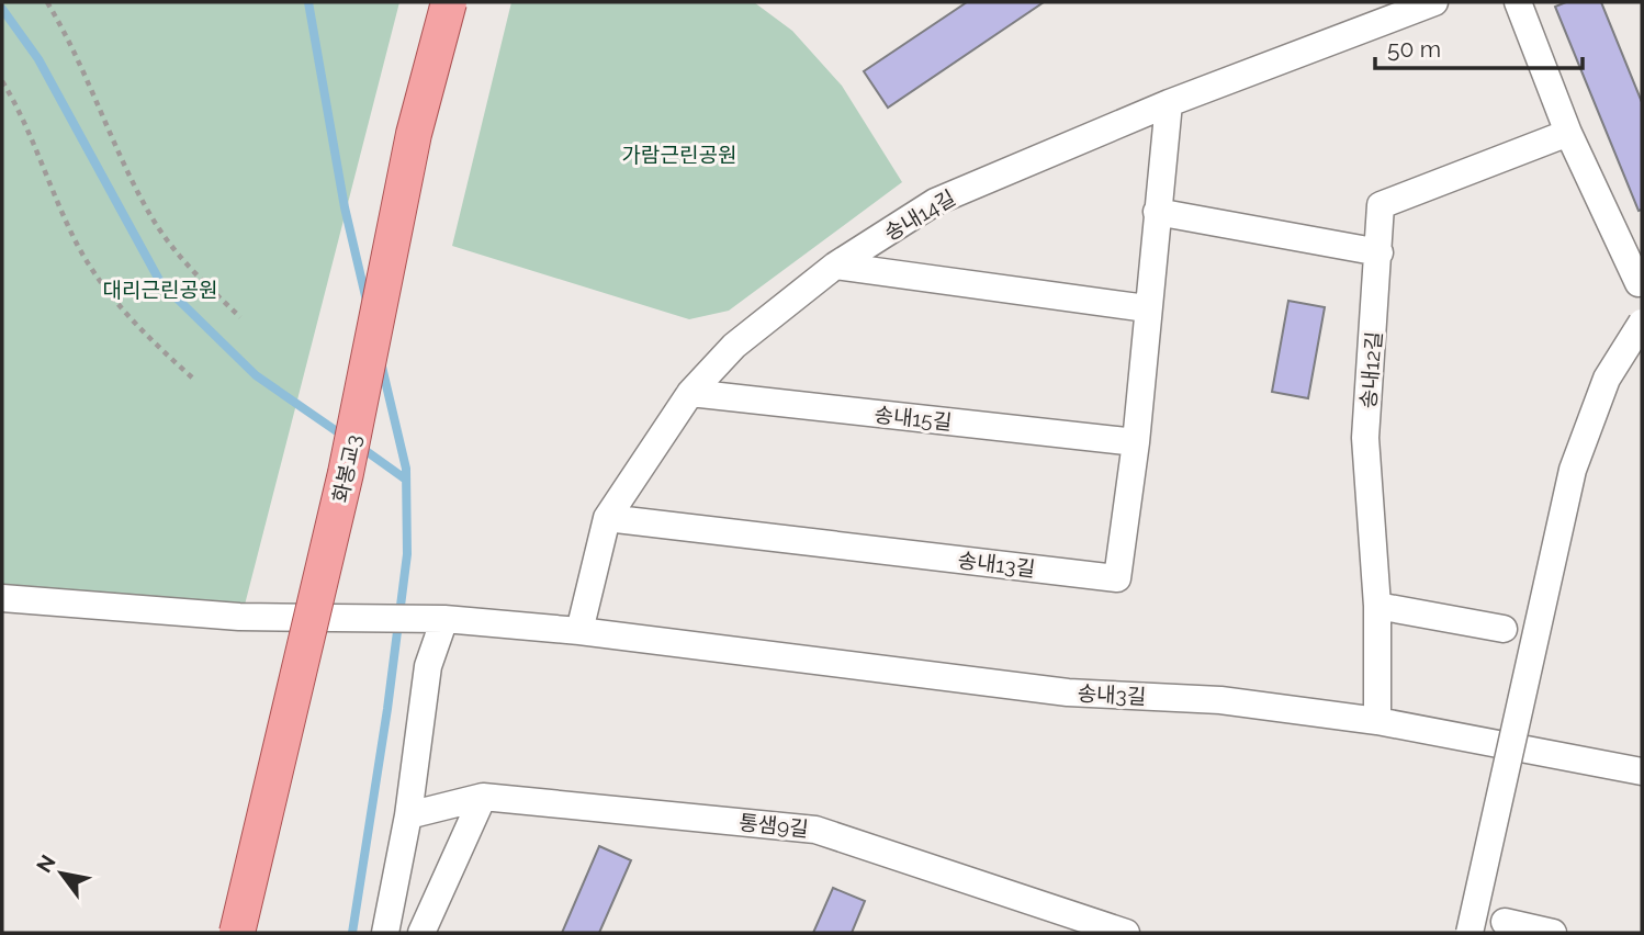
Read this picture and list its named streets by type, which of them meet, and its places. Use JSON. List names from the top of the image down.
{
  "streets": {
    "main road": ["화봉교3"],
    "street": [
      "송내14길",
      "송내12길",
      "송내15길",
      "송내13길",
      "송내3길",
      "통샘9길"
    ]
  },
  "crossings": [
    ["송내14길", "송내15길"],
    ["송내14길", "송내13길"],
    ["송내14길", "송내3길"],
    ["송내12길", "송내3길"],
    ["송내15길", "송내13길"]
  ],
  "parks": ["가람근린공원", "대리근린공원"],
  "scale_bar": "50 m",
  "north": "top left"
}
